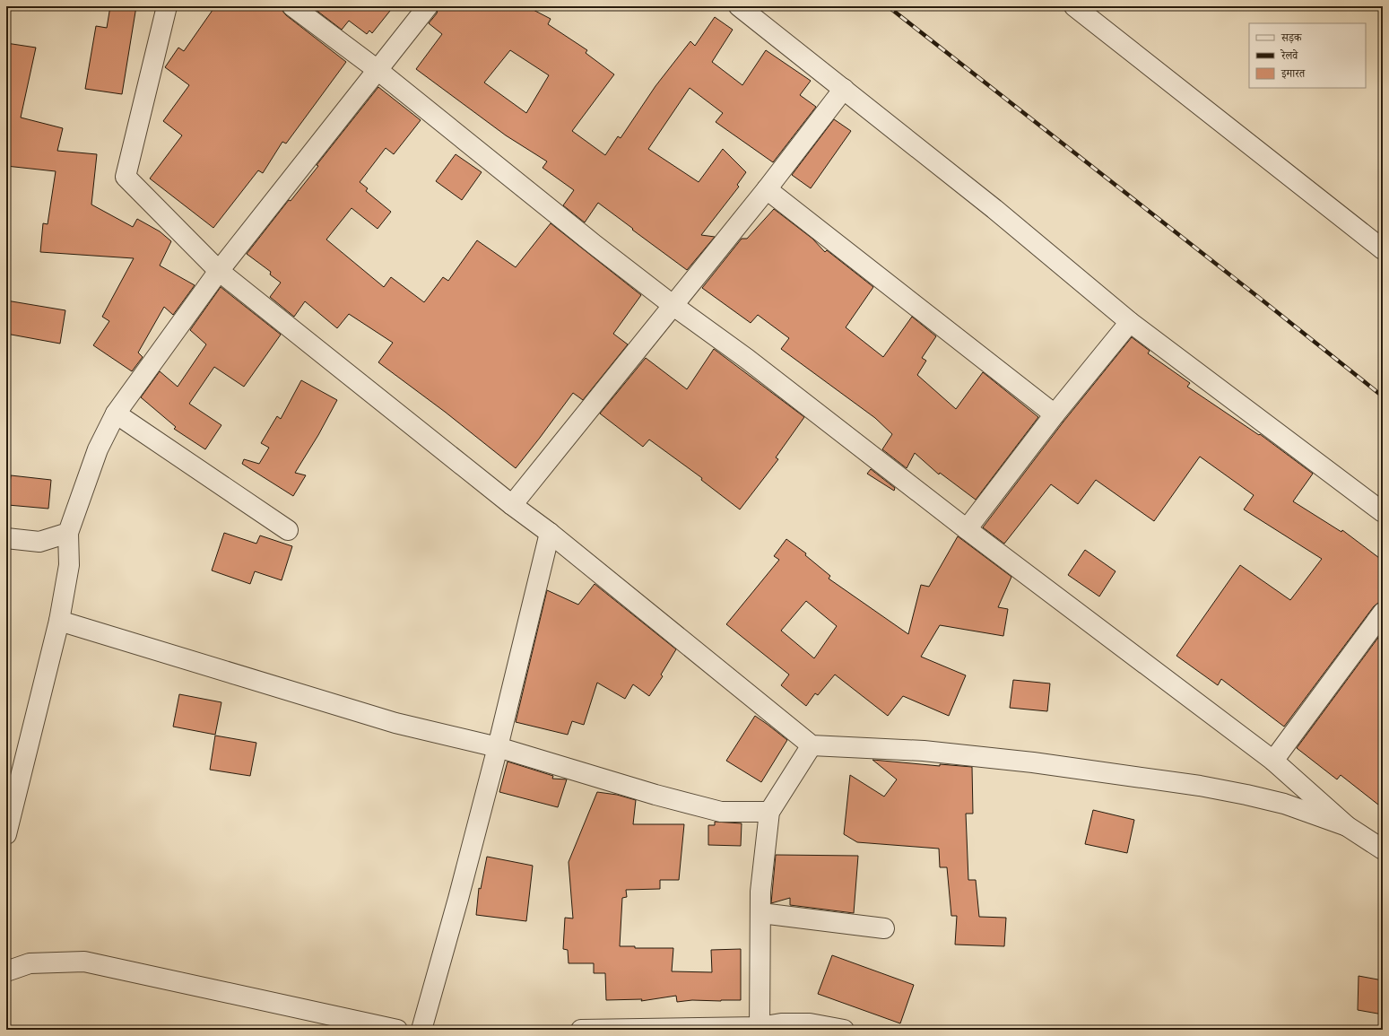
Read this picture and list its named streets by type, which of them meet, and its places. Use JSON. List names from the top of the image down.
{
  "legend": ["सड़क", "रेलवे", "इमारत"]
}
